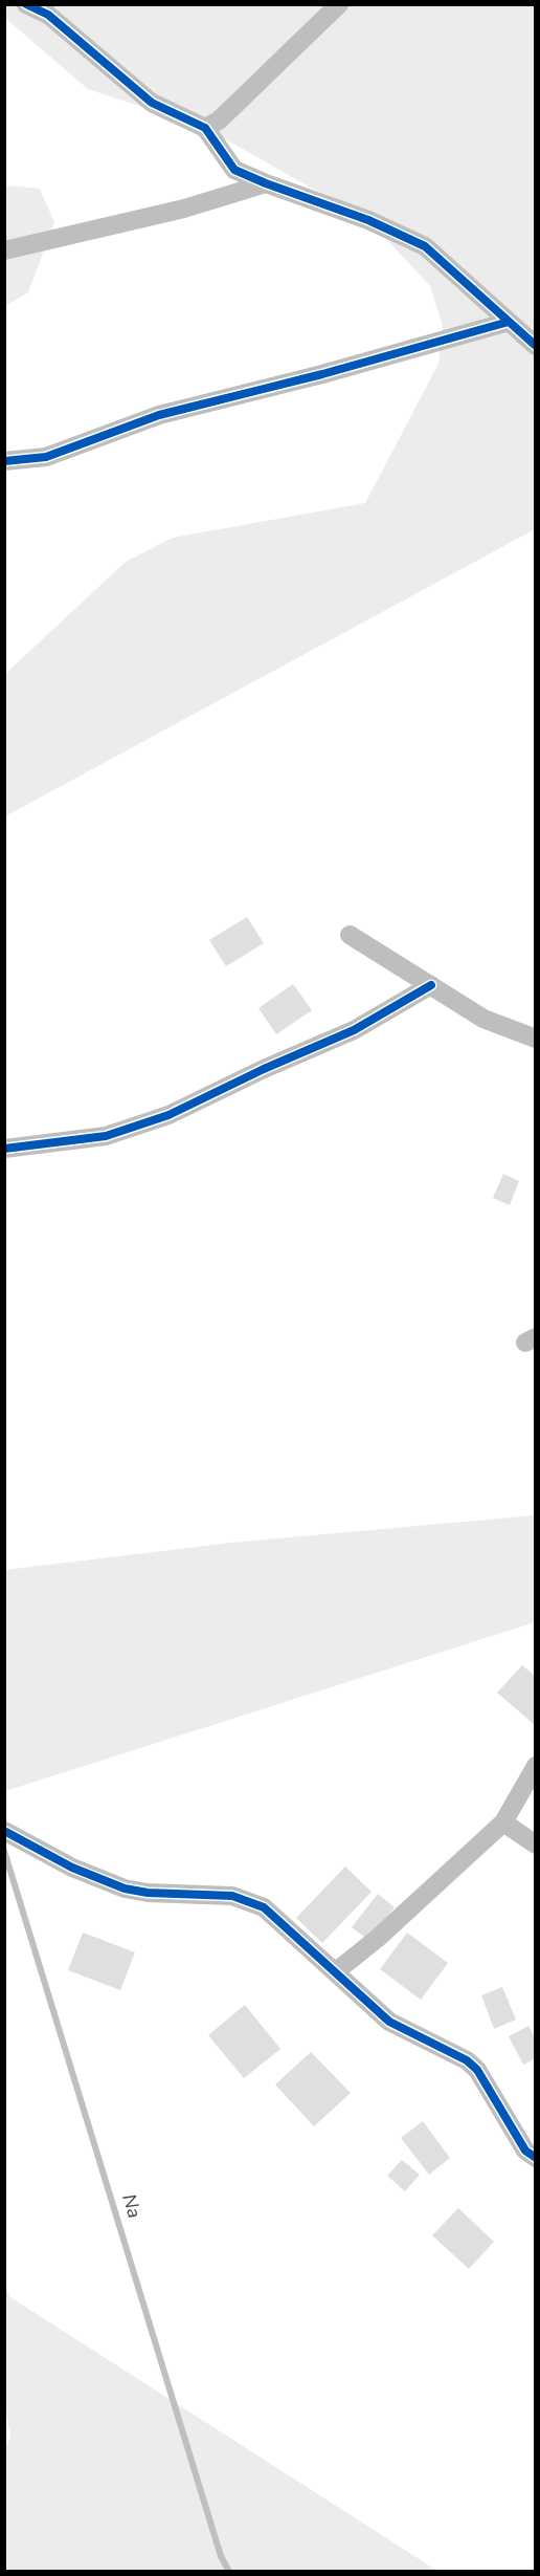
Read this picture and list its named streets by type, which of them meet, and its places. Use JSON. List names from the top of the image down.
{
  "water": ["Na"]
}
